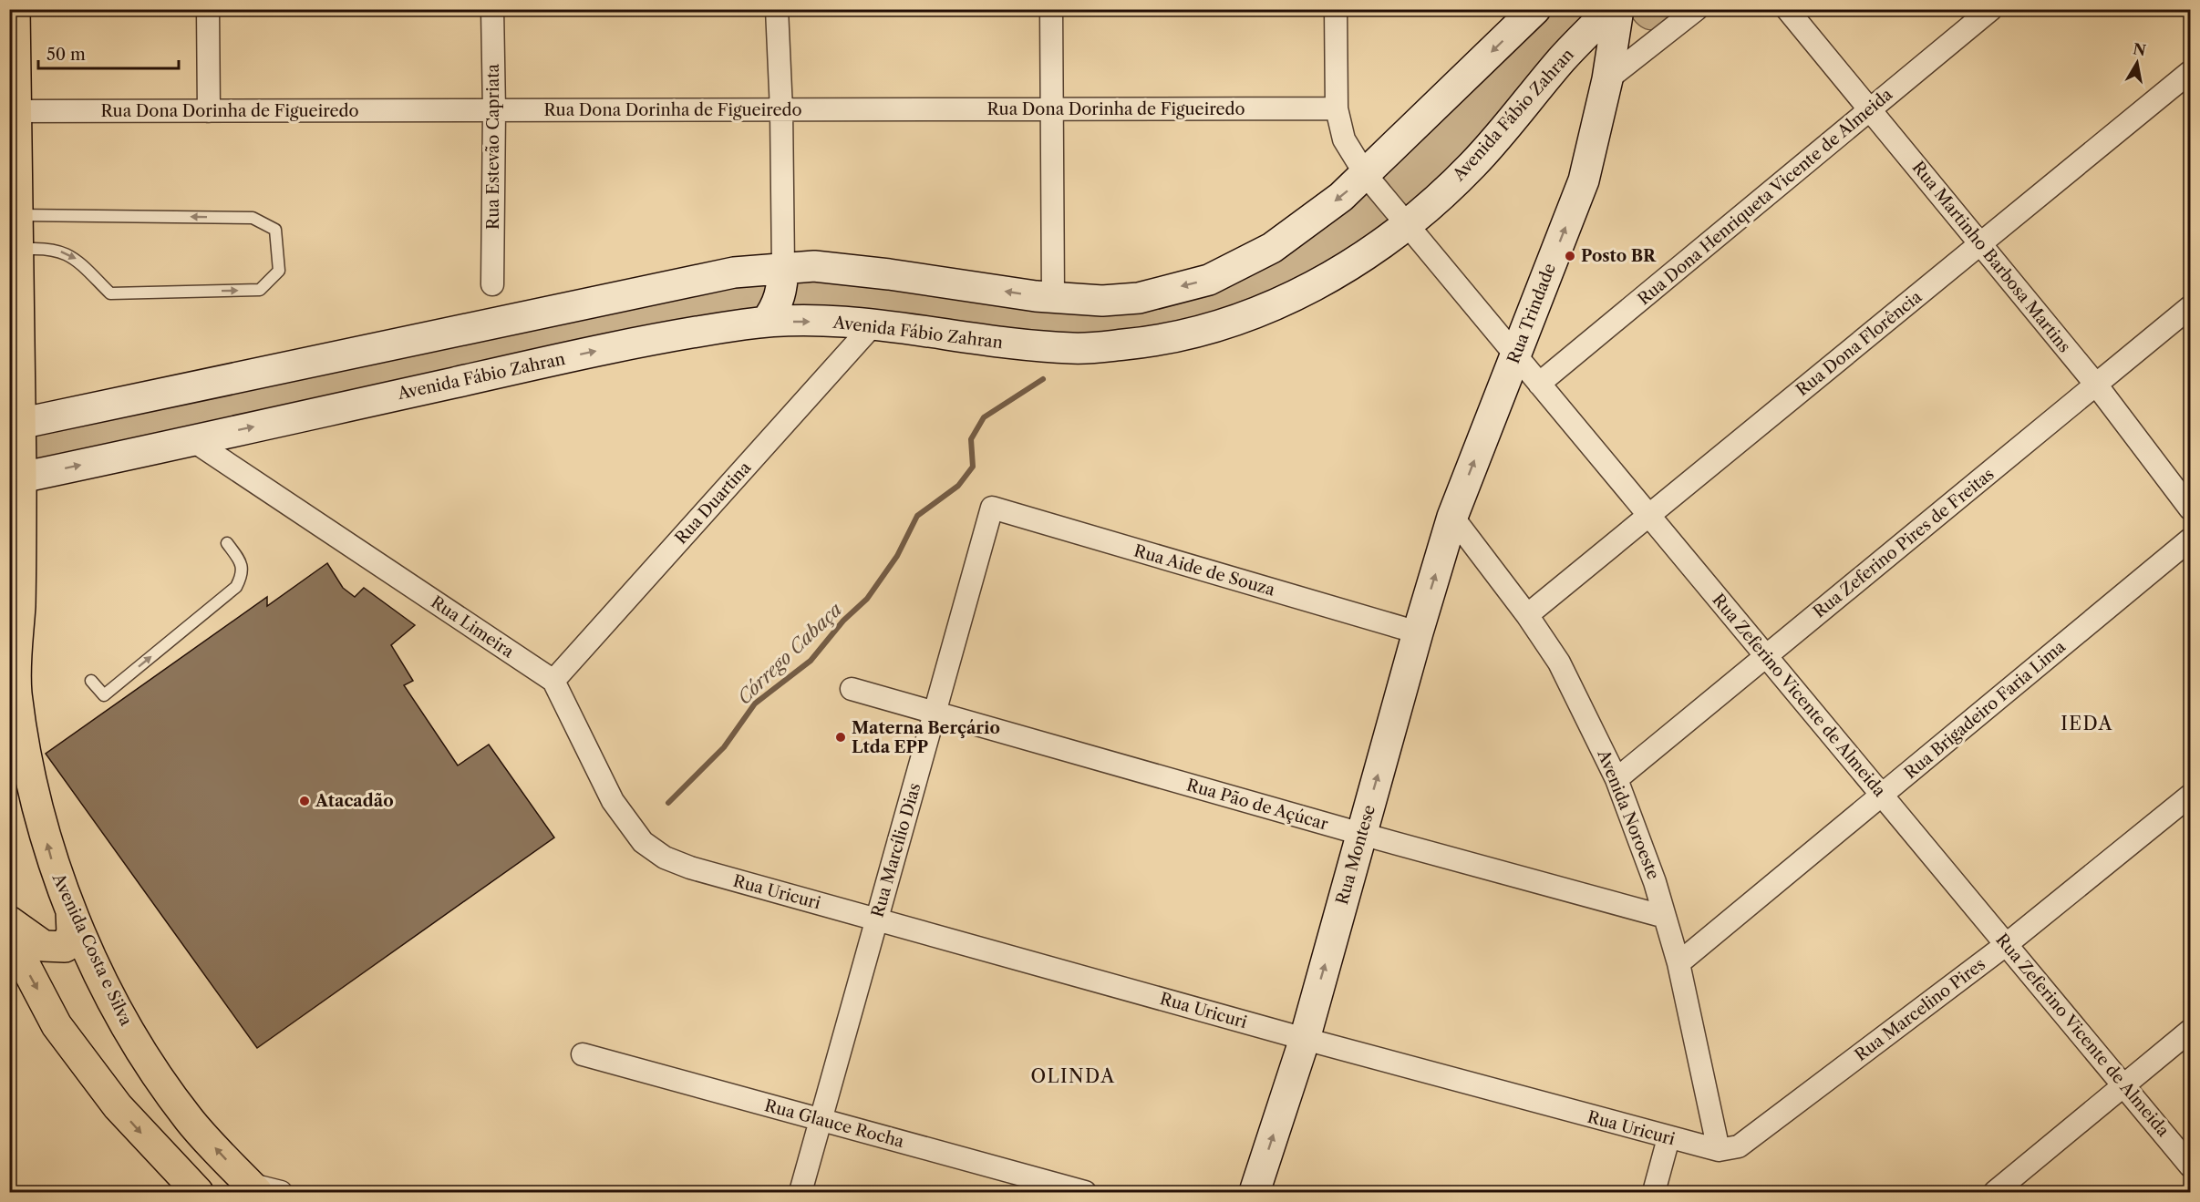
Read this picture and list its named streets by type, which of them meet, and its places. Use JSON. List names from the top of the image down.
{
  "streets": {
    "main road": [
      "Avenida Fábio Zahran",
      "Rua Trindade",
      "Rua Montese",
      "Avenida Costa e Silva"
    ],
    "street": [
      "Rua Dona Dorinha de Figueiredo",
      "Rua Estevão Capriata",
      "Rua Dona Henriqueta Vicente de Almeida",
      "Rua Martinho Barbosa Martins",
      "Rua Dona Florência",
      "Rua Duartina",
      "Rua Zeferino Pires de Freitas",
      "Rua Aide de Souza",
      "Rua Limeira",
      "Rua Zeferino Vicente de Almeida",
      "Rua Brigadeiro Faria Lima",
      "Rua Pão de Açúcar",
      "Avenida Noroeste",
      "Rua Marcílio Dias",
      "Rua Uricuri",
      "Rua Marcelino Pires",
      "Rua Glauce Rocha"
    ]
  },
  "crossings": [
    ["Rua Dona Dorinha de Figueiredo", "Rua Estevão Capriata"],
    ["Rua Dona Dorinha de Figueiredo", "Rua Zeferino Vicente de Almeida"],
    ["Rua Dona Dorinha de Figueiredo", "Avenida Costa e Silva"],
    ["Avenida Fábio Zahran", "Rua Duartina"],
    ["Avenida Fábio Zahran", "Rua Limeira"],
    ["Avenida Fábio Zahran", "Rua Zeferino Vicente de Almeida"],
    ["Avenida Fábio Zahran", "Avenida Costa e Silva"],
    ["Rua Dona Henriqueta Vicente de Almeida", "Rua Martinho Barbosa Martins"],
    ["Rua Dona Henriqueta Vicente de Almeida", "Rua Zeferino Vicente de Almeida"],
    ["Rua Martinho Barbosa Martins", "Rua Dona Florência"],
    ["Rua Martinho Barbosa Martins", "Rua Zeferino Pires de Freitas"],
    ["Rua Trindade", "Rua Zeferino Vicente de Almeida"],
    ["Rua Trindade", "Avenida Noroeste"],
    ["Rua Trindade", "Rua Montese"],
    ["Rua Dona Florência", "Rua Zeferino Vicente de Almeida"],
    ["Rua Dona Florência", "Avenida Noroeste"],
    ["Rua Duartina", "Rua Limeira"],
    ["Rua Duartina", "Rua Uricuri"],
    ["Rua Zeferino Pires de Freitas", "Rua Zeferino Vicente de Almeida"],
    ["Rua Zeferino Pires de Freitas", "Avenida Noroeste"],
    ["Rua Aide de Souza", "Rua Marcílio Dias"],
    ["Rua Aide de Souza", "Rua Montese"],
    ["Rua Limeira", "Rua Uricuri"],
    ["Rua Zeferino Vicente de Almeida", "Rua Brigadeiro Faria Lima"],
    ["Rua Zeferino Vicente de Almeida", "Rua Marcelino Pires"],
    ["Rua Brigadeiro Faria Lima", "Avenida Noroeste"],
    ["Rua Pão de Açúcar", "Avenida Noroeste"],
    ["Rua Pão de Açúcar", "Rua Marcílio Dias"],
    ["Rua Pão de Açúcar", "Rua Montese"],
    ["Avenida Noroeste", "Rua Montese"],
    ["Avenida Noroeste", "Rua Uricuri"],
    ["Avenida Noroeste", "Rua Marcelino Pires"],
    ["Rua Marcílio Dias", "Rua Uricuri"],
    ["Rua Marcílio Dias", "Rua Glauce Rocha"],
    ["Rua Montese", "Rua Uricuri"],
    ["Rua Uricuri", "Rua Marcelino Pires"]
  ],
  "one_way": ["Rua Trindade", "Rua Montese"],
  "districts": ["IEDA", "OLINDA"],
  "water": ["Córrego Cabaça"],
  "places": ["Posto BR", "Materna Berçário Ltda EPP", "Atacadão"],
  "scale_bar": "50 m",
  "north": "top"
}
